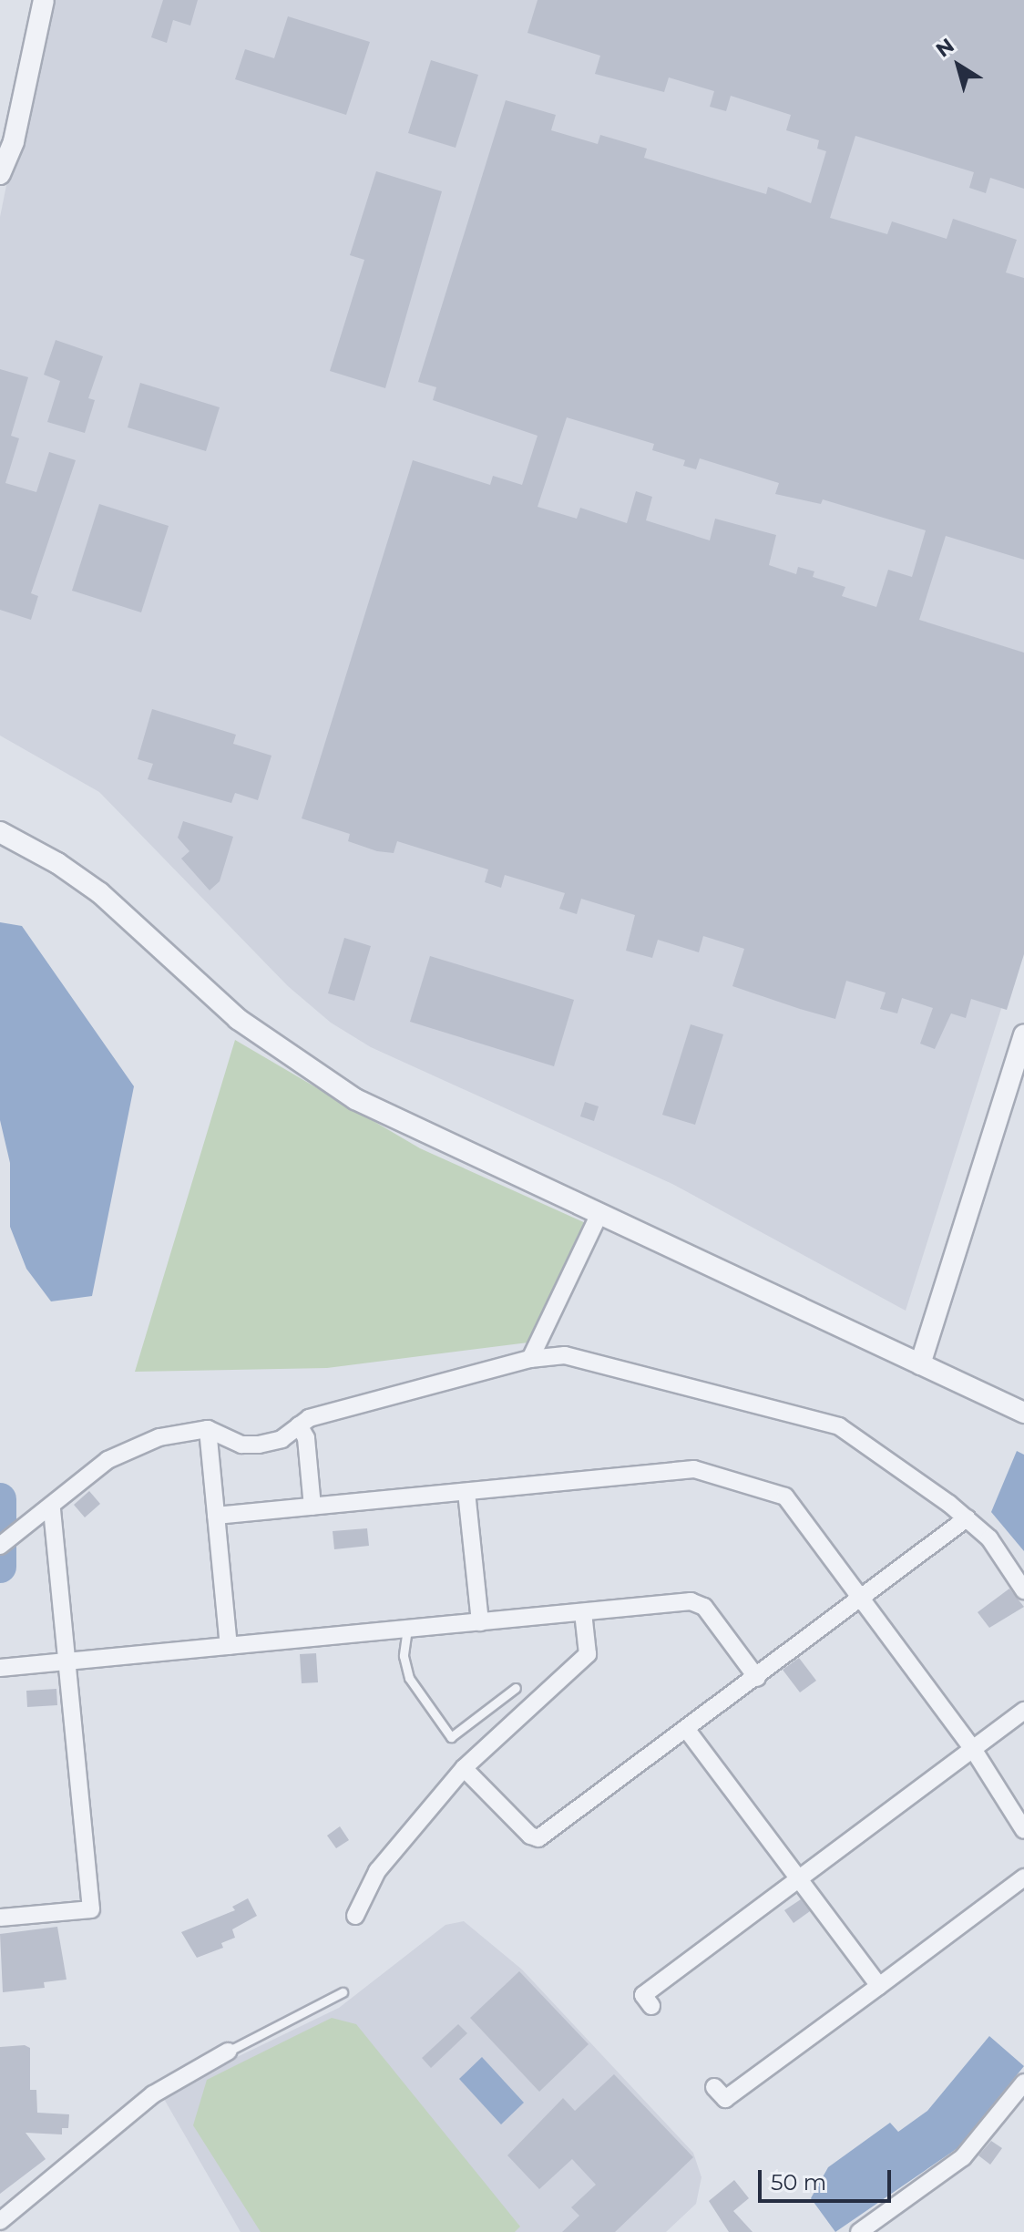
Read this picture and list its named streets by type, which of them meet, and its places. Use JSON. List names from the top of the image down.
{
  "scale_bar": "50 m",
  "north": "top left"
}
